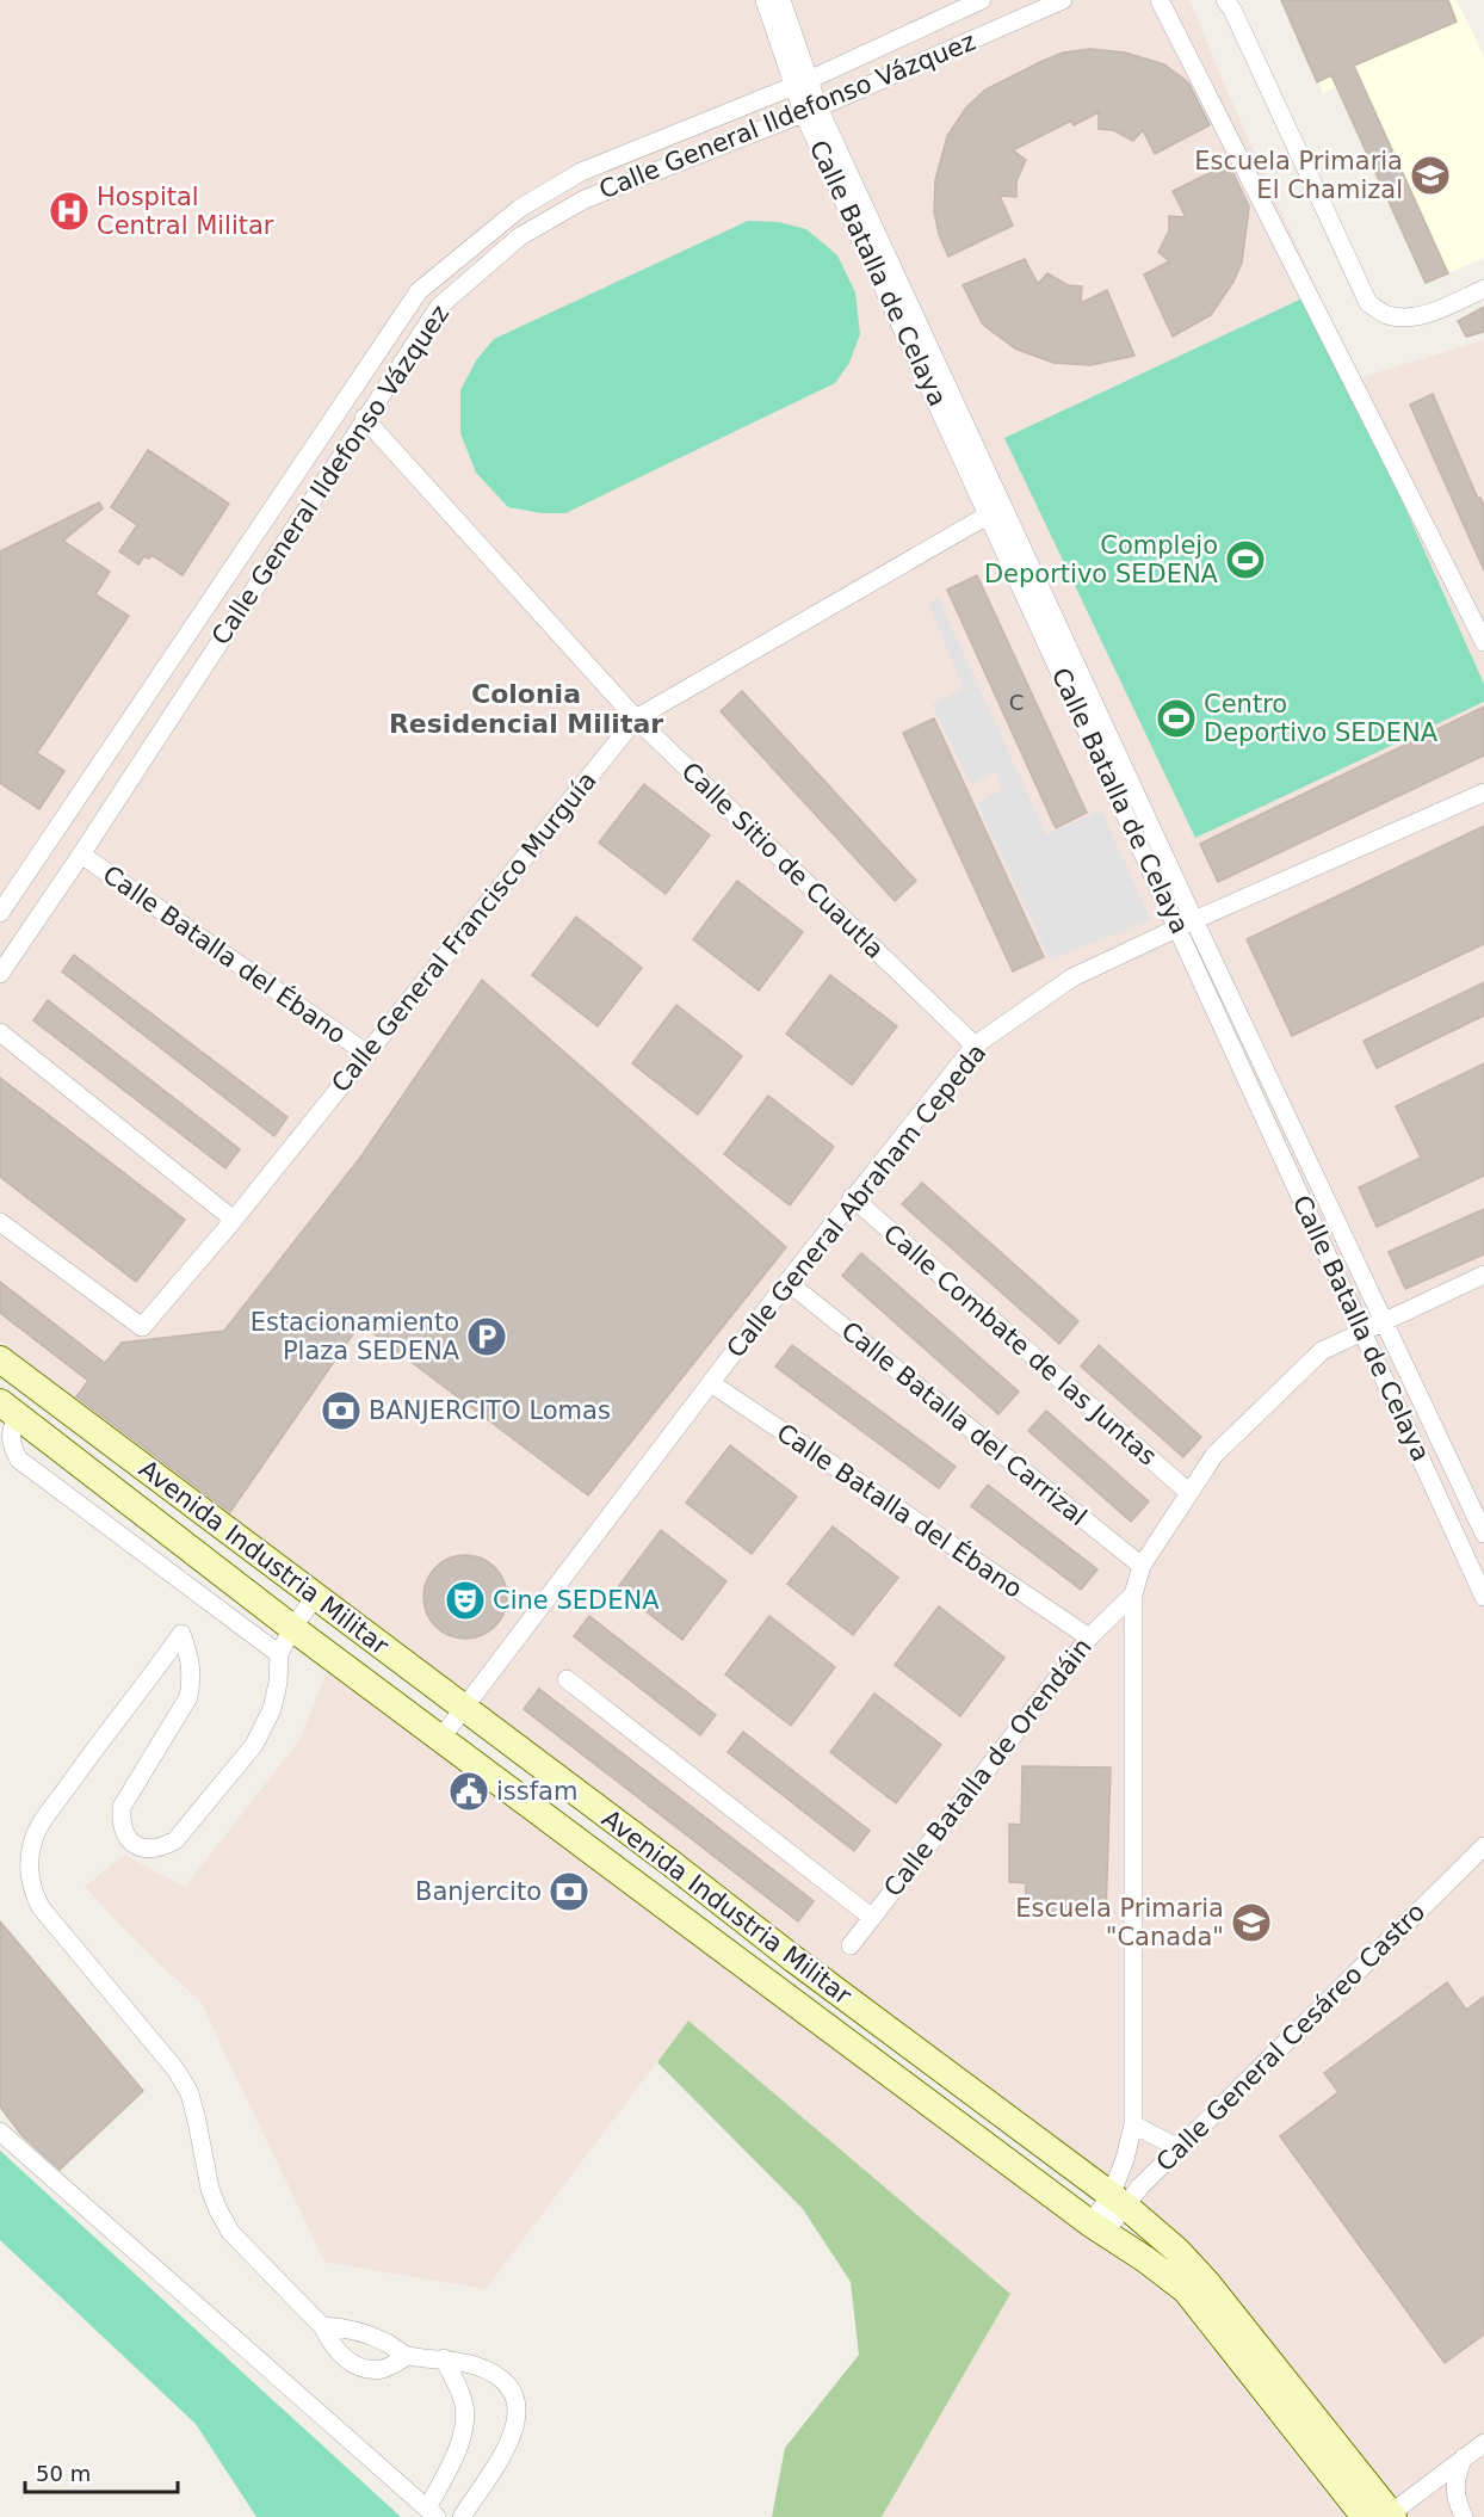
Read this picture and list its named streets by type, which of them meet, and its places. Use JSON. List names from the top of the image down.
{
  "streets": {
    "main road": ["Avenida Industria Militar"],
    "street": [
      "Calle General Ildefonso Vázquez",
      "Calle Batalla de Celaya",
      "Calle Sitio de Cuautla",
      "Calle General Francisco Murguía",
      "Calle Batalla del Ébano",
      "Calle General Abraham Cepeda",
      "Calle Combate de las Juntas",
      "Calle Batalla del Carrizal",
      "Calle Batalla de Orendáin",
      "Calle General Cesáreo Castro"
    ]
  },
  "crossings": [
    ["Calle General Ildefonso Vázquez", "Calle Batalla de Celaya"],
    ["Calle General Ildefonso Vázquez", "Calle Sitio de Cuautla"],
    ["Calle General Ildefonso Vázquez", "Calle Batalla del Ébano"],
    ["Calle Batalla de Celaya", "Calle General Francisco Murguía"],
    ["Calle Batalla de Celaya", "Calle General Abraham Cepeda"],
    ["Calle Sitio de Cuautla", "Calle General Francisco Murguía"],
    ["Calle Sitio de Cuautla", "Calle General Abraham Cepeda"],
    ["Calle General Francisco Murguía", "Calle Batalla del Ébano"],
    ["Calle Batalla del Ébano", "Calle General Abraham Cepeda"],
    ["Calle Batalla del Ébano", "Calle Batalla de Orendáin"],
    ["Calle General Abraham Cepeda", "Calle Combate de las Juntas"],
    ["Calle General Abraham Cepeda", "Calle Batalla del Carrizal"],
    ["Calle General Abraham Cepeda", "Avenida Industria Militar"],
    ["Avenida Industria Militar", "Calle General Cesáreo Castro"]
  ],
  "districts": ["Colonia Residencial Militar"],
  "places": {
    "school or university": ["Escuela Primaria El Chamizal", "Escuela Primaria \"Canada\""],
    "hospital": ["Hospital Central Militar"],
    "sports": ["Complejo Deportivo SEDENA", "Centro Deportivo SEDENA"],
    "parking": ["Estacionamiento Plaza SEDENA"],
    "bank": ["BANJERCITO Lomas", "Banjercito"],
    "theatre": ["Cine SEDENA"],
    "public building": ["issfam"]
  },
  "house_numbers": ["C"],
  "scale_bar": "50 m"
}
